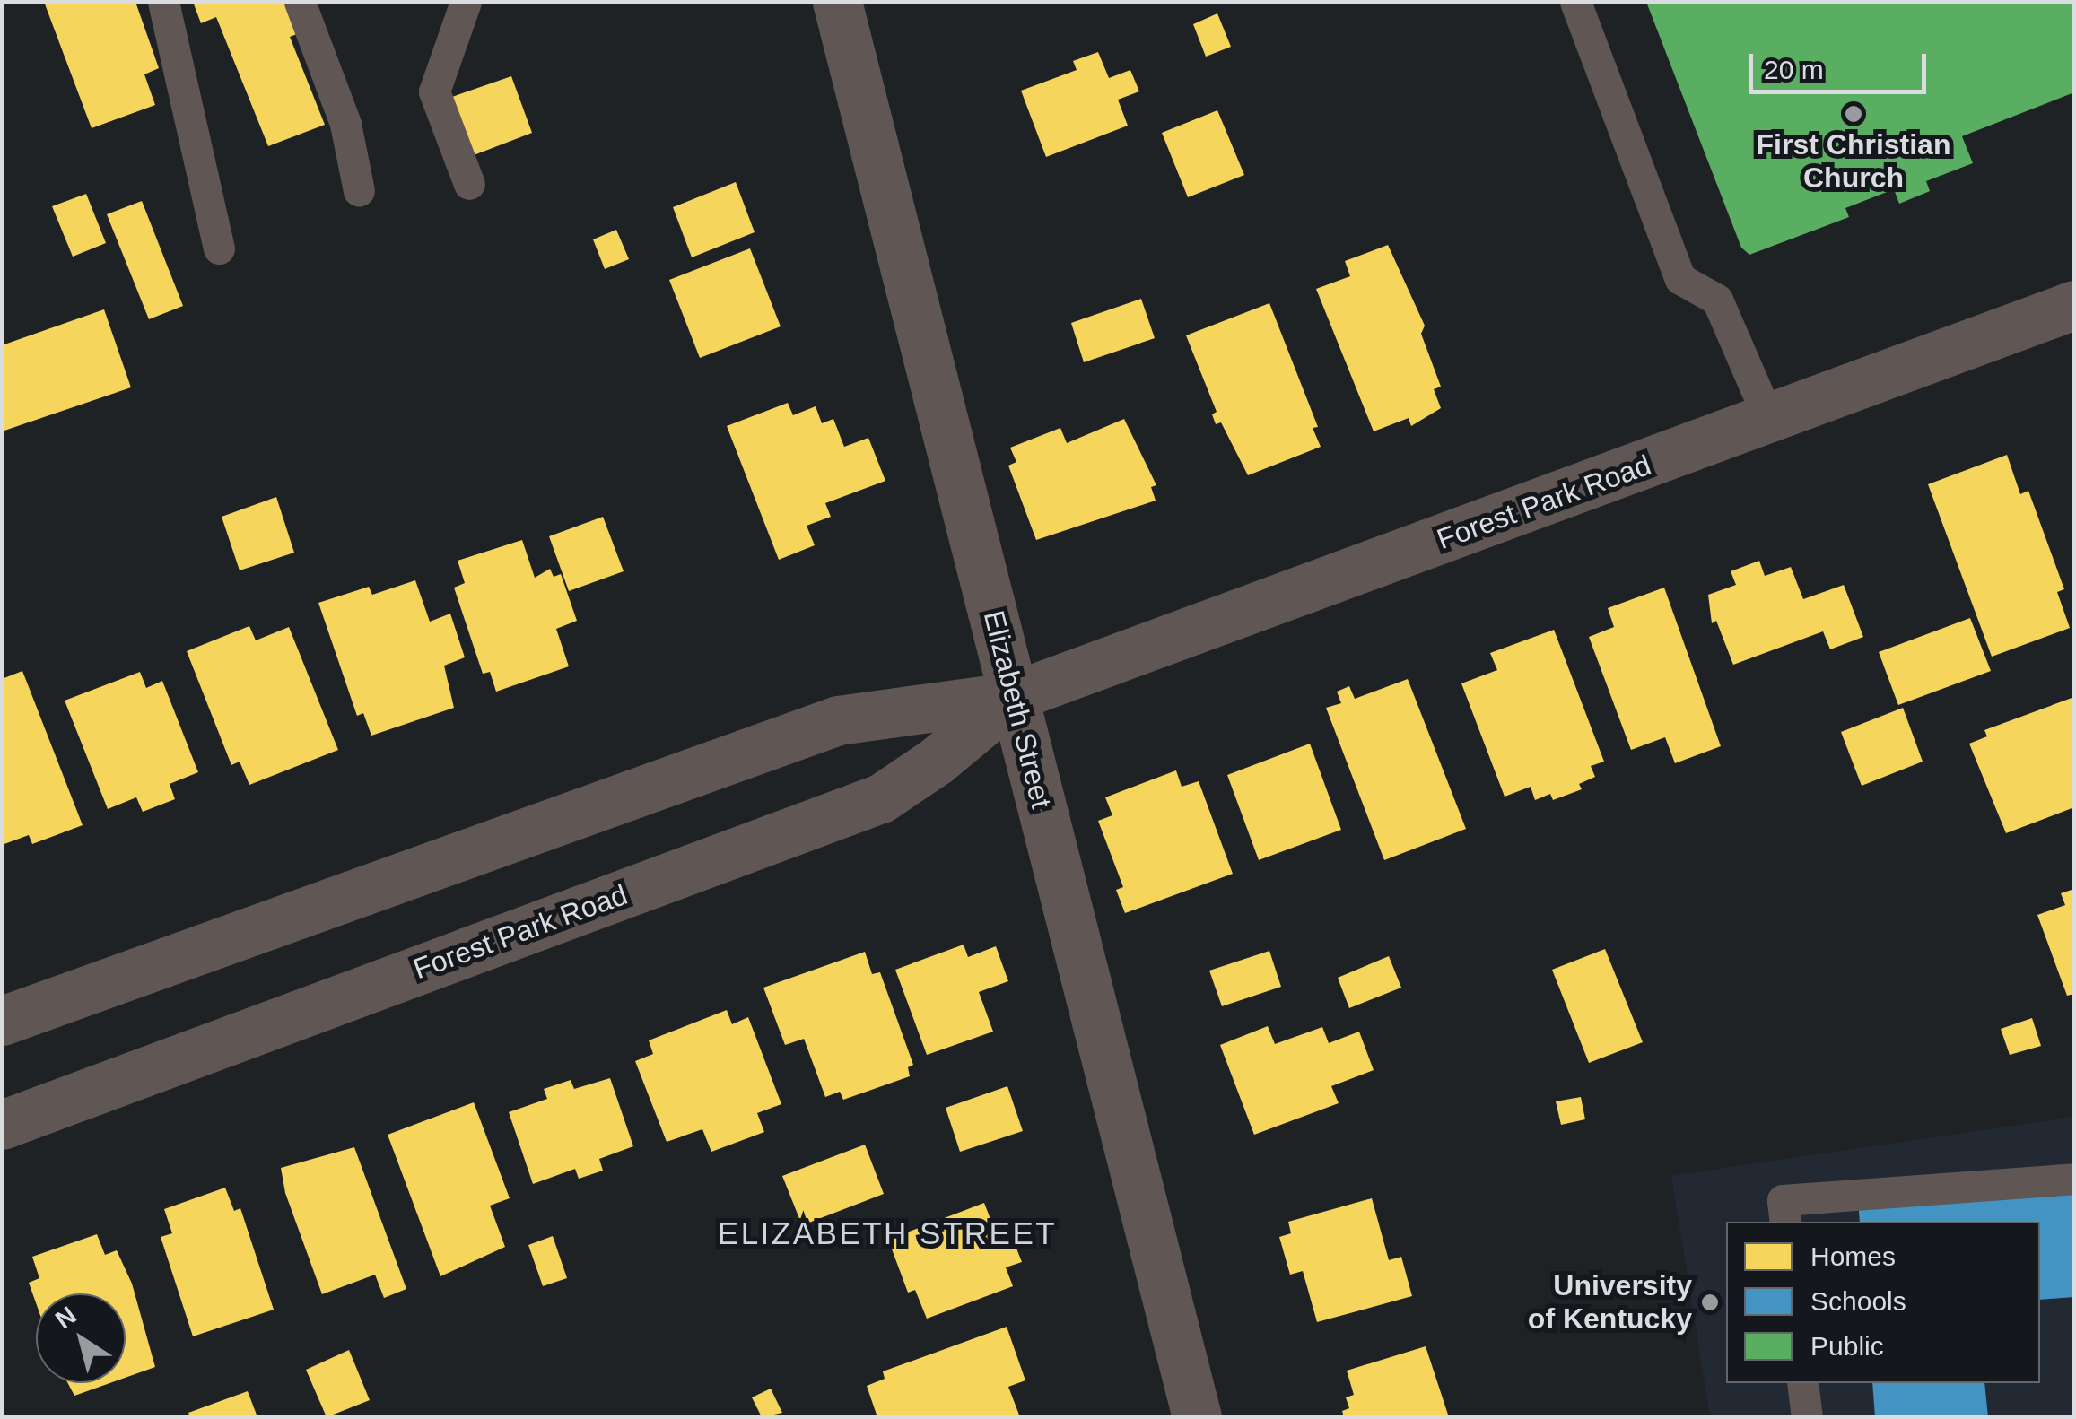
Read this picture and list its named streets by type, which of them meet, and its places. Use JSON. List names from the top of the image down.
{
  "streets": {
    "street": ["Forest Park Road", "Elizabeth Street"]
  },
  "crossings": [
    ["Forest Park Road", "Elizabeth Street"]
  ],
  "districts": ["ELIZABETH STREET"],
  "places": ["First Christian Church", "University of Kentucky"],
  "legend": ["Homes", "Schools", "Public"],
  "scale_bar": "20 m",
  "north": "top left"
}
